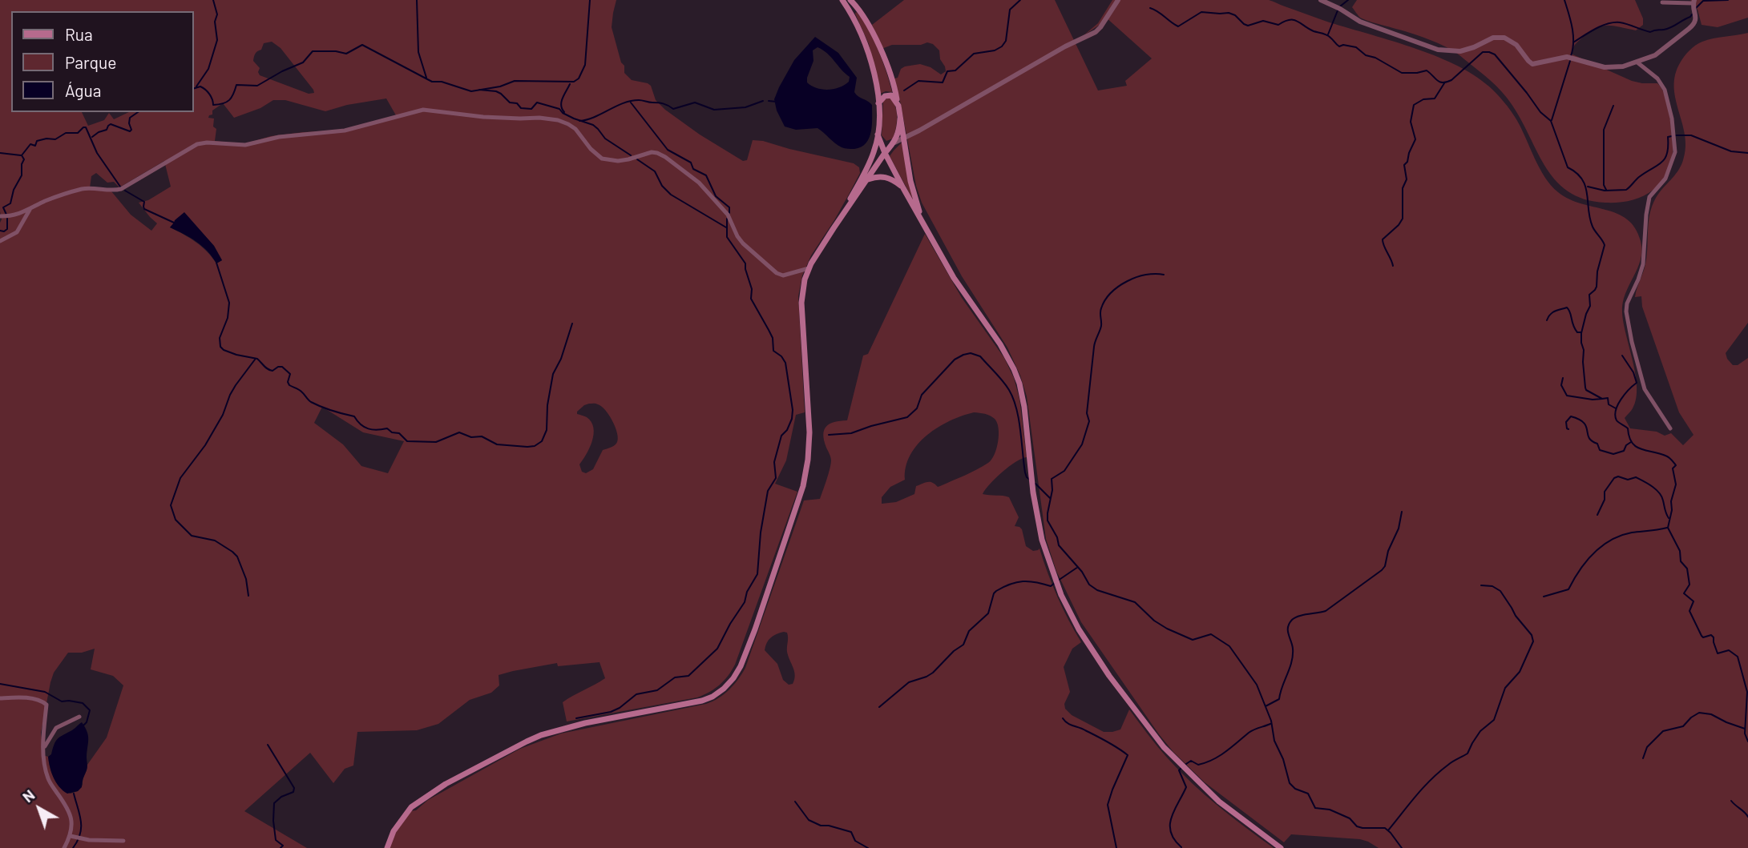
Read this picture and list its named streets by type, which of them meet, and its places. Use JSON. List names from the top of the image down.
{
  "legend": ["Rua", "Parque", "Água"],
  "north": "top left"
}
